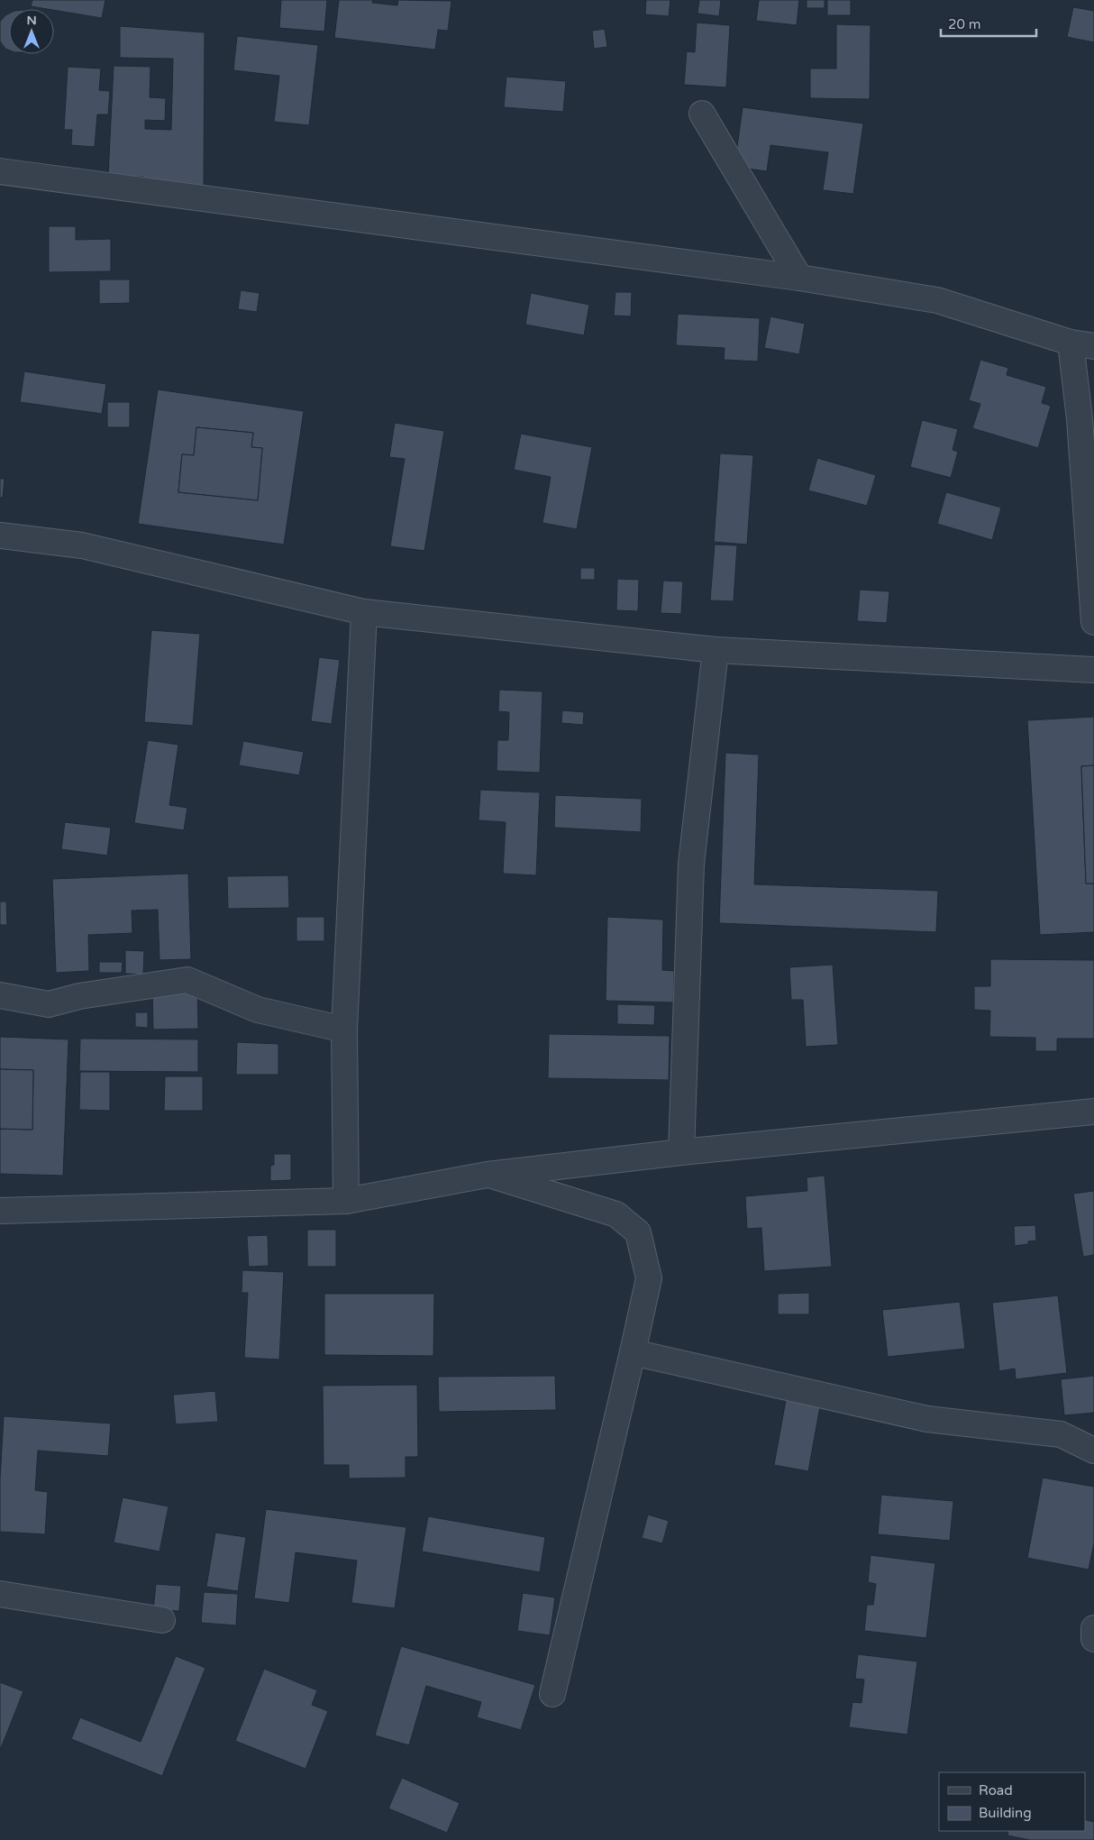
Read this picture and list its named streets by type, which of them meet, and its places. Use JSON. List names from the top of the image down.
{
  "legend": ["Road", "Building"],
  "scale_bar": "20 m",
  "north": "top"
}
